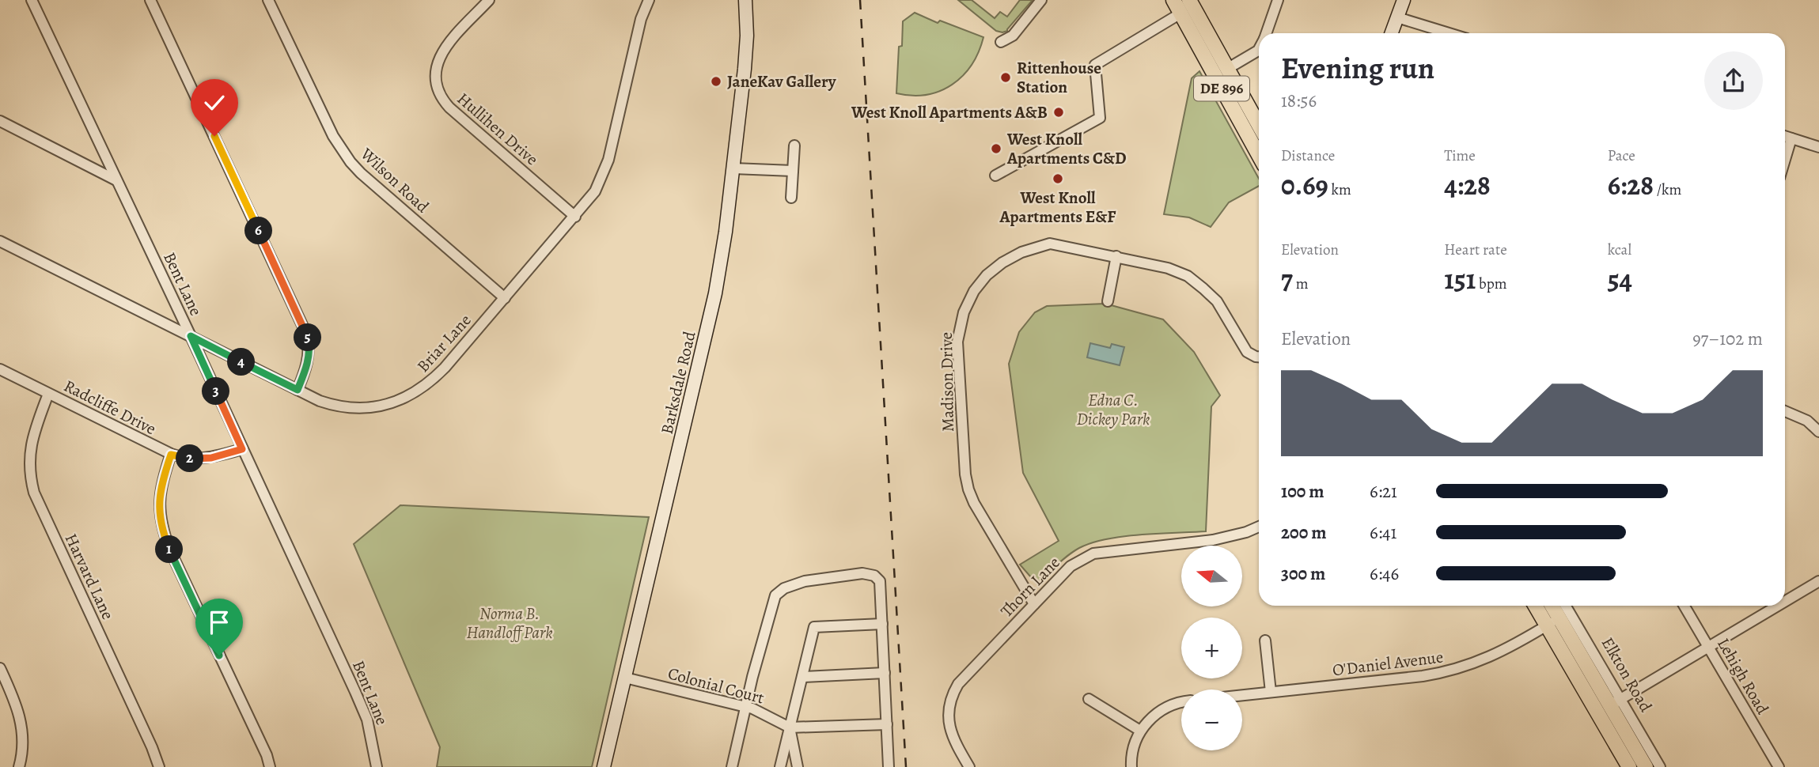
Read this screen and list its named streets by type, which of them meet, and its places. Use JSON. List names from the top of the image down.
{
  "streets": {
    "main road": ["DE 896", "Elkton Road"],
    "street": [
      "Hullihen Drive",
      "Wilson Road",
      "Bent Lane",
      "Briar Lane",
      "Madison Drive",
      "Barksdale Road",
      "Radcliffe Drive",
      "Harvard Lane",
      "Thorn Lane",
      "O'Daniel Avenue",
      "Lehigh Road",
      "Colonial Court"
    ]
  },
  "crossings": [
    ["Hullihen Drive", "Briar Lane"],
    ["Wilson Road", "Briar Lane"],
    ["Bent Lane", "Briar Lane"],
    ["Bent Lane", "Radcliffe Drive"],
    ["Madison Drive", "Thorn Lane"],
    ["Barksdale Road", "Colonial Court"],
    ["Radcliffe Drive", "Harvard Lane"],
    ["O'Daniel Avenue", "Elkton Road"]
  ],
  "parks": ["Edna C. Dickey Park", "Norma B. Handloff Park"],
  "places": [
    "Rittenhouse Station",
    "JaneKav Gallery",
    "West Knoll Apartments A&B",
    "West Knoll Apartments C&D",
    "West Knoll Apartments E&F"
  ],
  "north": "left",
  "page": {
    "heading": ["Evening run", "18:56"],
    "stats": [
      ["Distance", "0.69 km"],
      ["Time", "4:28"],
      ["Pace", "6:28 /km"],
      ["Elevation", "7 m"],
      ["Heart rate", "151 bpm"],
      ["kcal", "54"]
    ],
    "pins": [
      "6",
      "5",
      "4",
      "3",
      "2",
      "1"
    ],
    "chart": ["Elevation", "97–102 m"],
    "list": [
      {
        "name": "100 m",
        "note": "6:21"
      },
      {
        "name": "200 m",
        "note": "6:41"
      },
      {
        "name": "300 m",
        "note": "6:46"
      }
    ],
    "map_buttons": ["+", "−"]
  }
}
